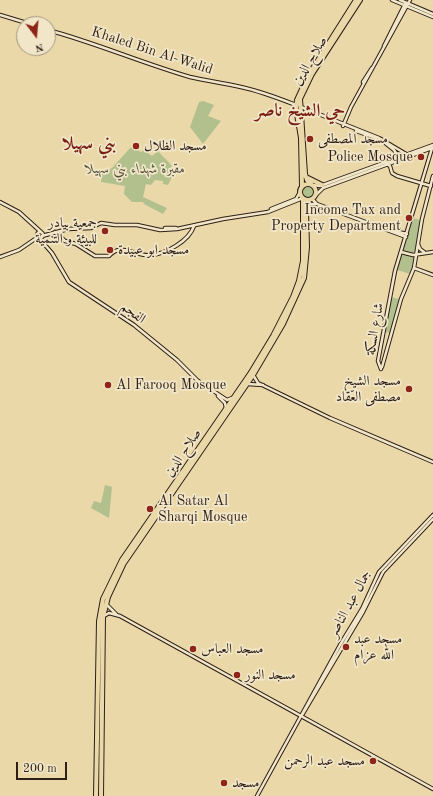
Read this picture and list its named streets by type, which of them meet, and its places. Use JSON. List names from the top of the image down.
{
  "streets": {
    "highway": ["صلاح الدين"],
    "main road": [
      "Khaled Bin Al-Walid",
      "الفجم",
      "شارع السكة",
      "جمال عبد الناصر"
    ]
  },
  "crossings": [
    ["Khaled Bin Al-Walid", "صلاح الدين"]
  ],
  "districts": ["حي الشيخ ناصر", "بني سهيلا"],
  "parks": ["مقبرة شهداء بني سهيلا"],
  "places": [
    "مسجد المصطفى",
    "مسجد الظلال",
    "Police Mosque",
    "Income Tax and Property Department",
    "جمعية بيادر للبيئة و التنمية",
    "مسجد ابو عبيدة",
    "Al Farooq Mosque",
    "مسجد الشيخ مصطفى العقاد",
    "Al Satar Al Sharqi Mosque",
    "مسجد عبد الله عزام",
    "مسجد العباس",
    "مسجد النور",
    "مسجد عبد الرحمن",
    "مسجد"
  ],
  "scale_bar": "200 m",
  "north": "bottom"
}
